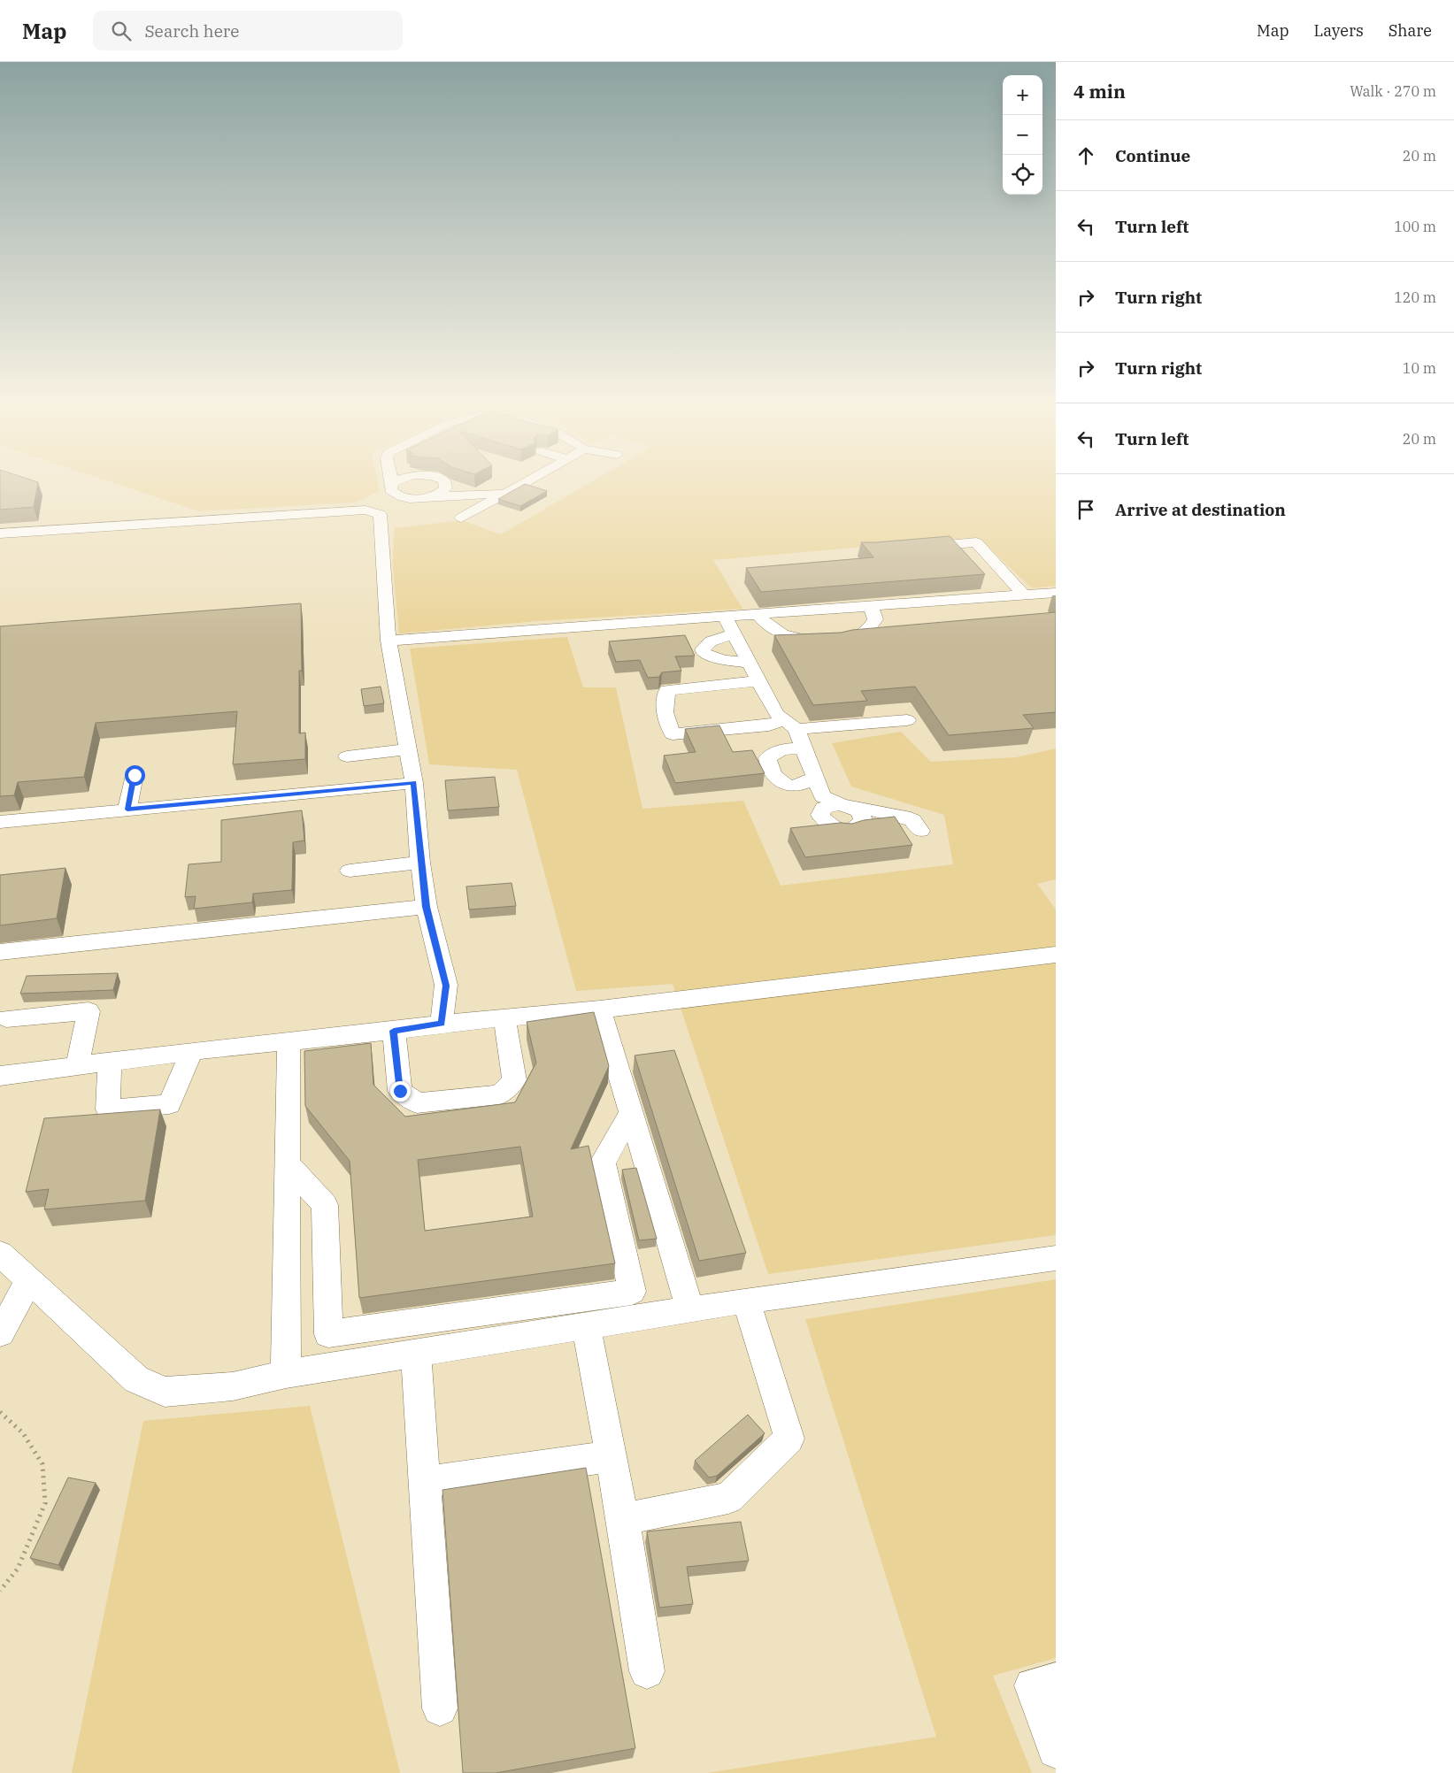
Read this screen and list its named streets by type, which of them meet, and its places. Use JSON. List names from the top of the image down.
{
  "page": {
    "header": "Map",
    "search": "Search here",
    "nav": ["Map", "Layers", "Share"],
    "heading": ["4 min", "Walk · 270 m"],
    "map_buttons": ["+", "−"],
    "list": [
      ["Continue", "20 m"],
      ["Turn left", "100 m"],
      ["Turn right", "120 m"],
      ["Turn right", "10 m"],
      ["Turn left", "20 m"],
      "Arrive at destination"
    ]
  }
}
